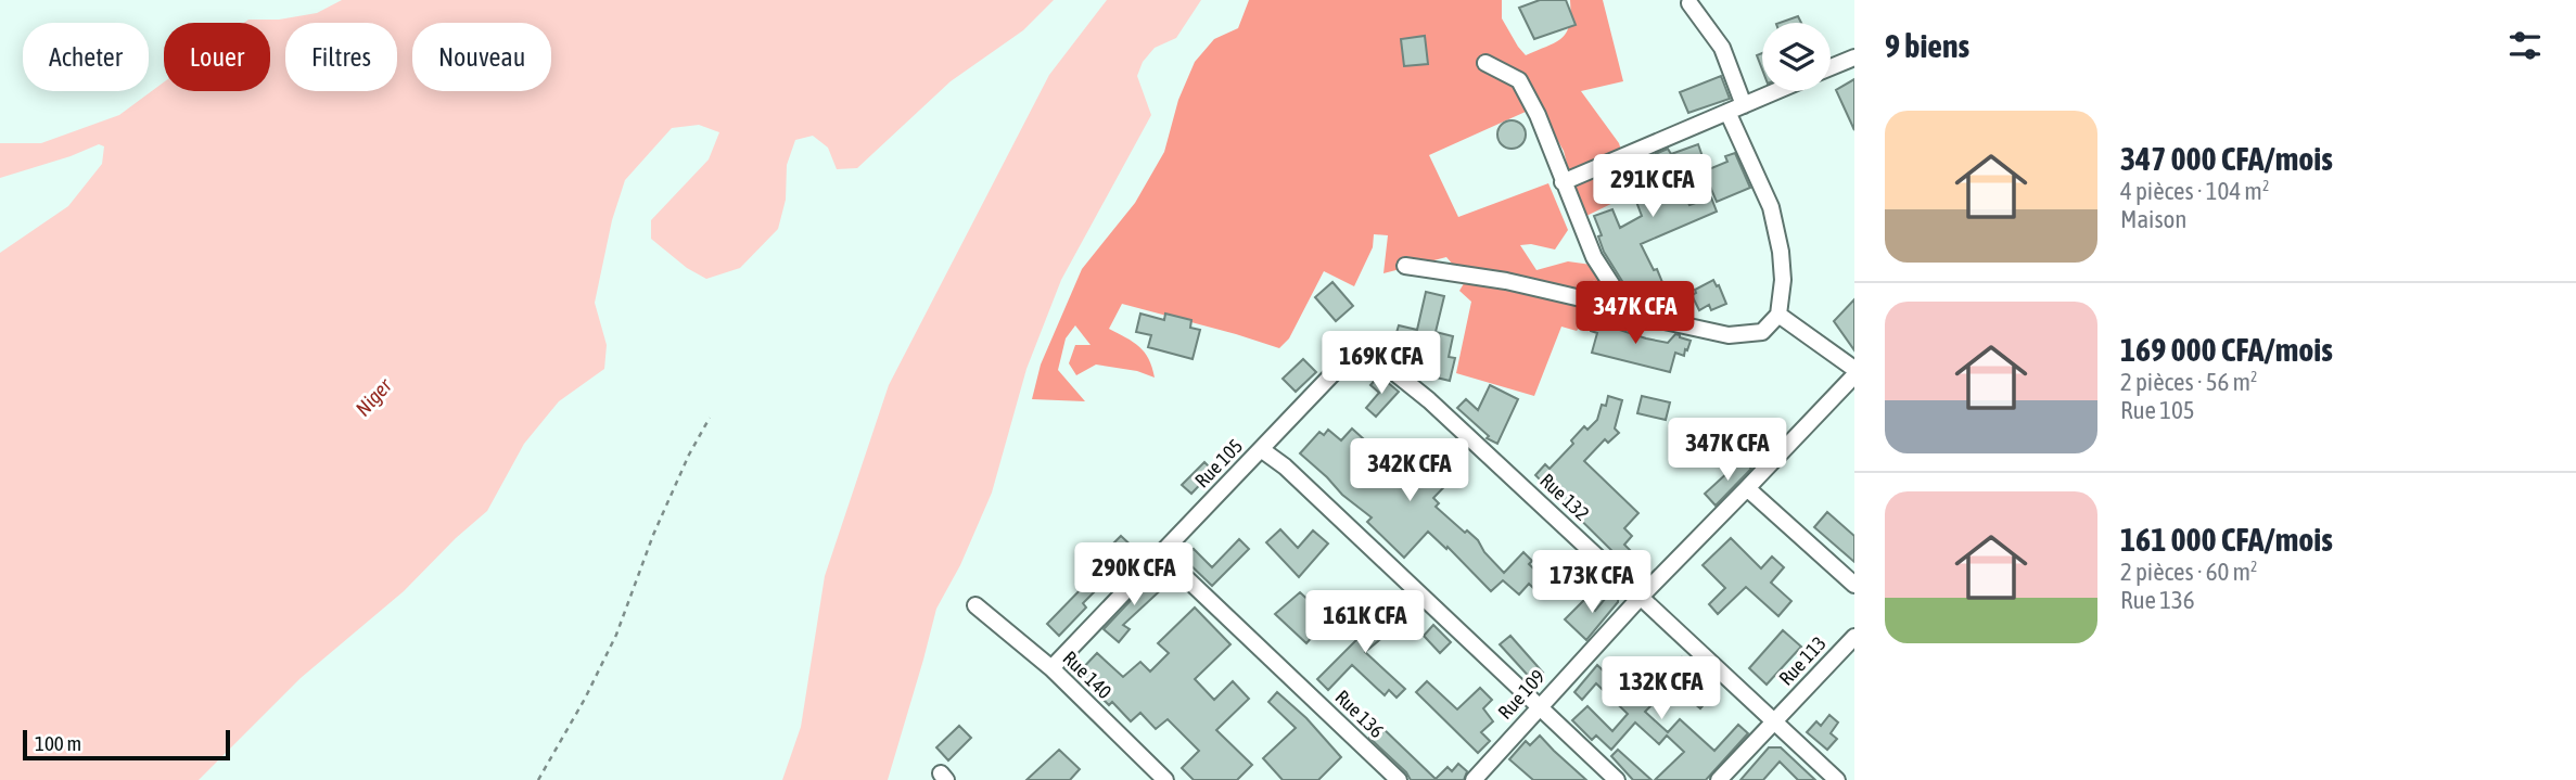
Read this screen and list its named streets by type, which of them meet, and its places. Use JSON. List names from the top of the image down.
{
  "streets": {
    "street": [
      "Rue 105",
      "Rue 132",
      "Rue 113",
      "Rue 140",
      "Rue 109",
      "Rue 136"
    ]
  },
  "crossings": [
    ["Rue 105", "Rue 132"],
    ["Rue 105", "Rue 140"],
    ["Rue 105", "Rue 136"],
    ["Rue 132", "Rue 113"],
    ["Rue 132", "Rue 109"]
  ],
  "water": ["Niger"],
  "scale_bar": "100 m",
  "page": {
    "heading": "9 biens",
    "chip": [
      "Acheter",
      "Louer",
      "Filtres",
      "Nouveau"
    ],
    "list": [
      {
        "name": "347 000 CFA/mois",
        "note": "4 pièces · 104 m² · Maison"
      },
      {
        "name": "169 000 CFA/mois",
        "note": "2 pièces · 56 m² · Rue 105"
      },
      {
        "name": "161 000 CFA/mois",
        "note": "2 pièces · 60 m² · Rue 136"
      }
    ],
    "price": [
      "291K CFA",
      "347K CFA",
      "169K CFA",
      "347K CFA",
      "342K CFA",
      "290K CFA",
      "173K CFA",
      "161K CFA",
      "132K CFA"
    ],
    "scale": "100 m"
  }
}
